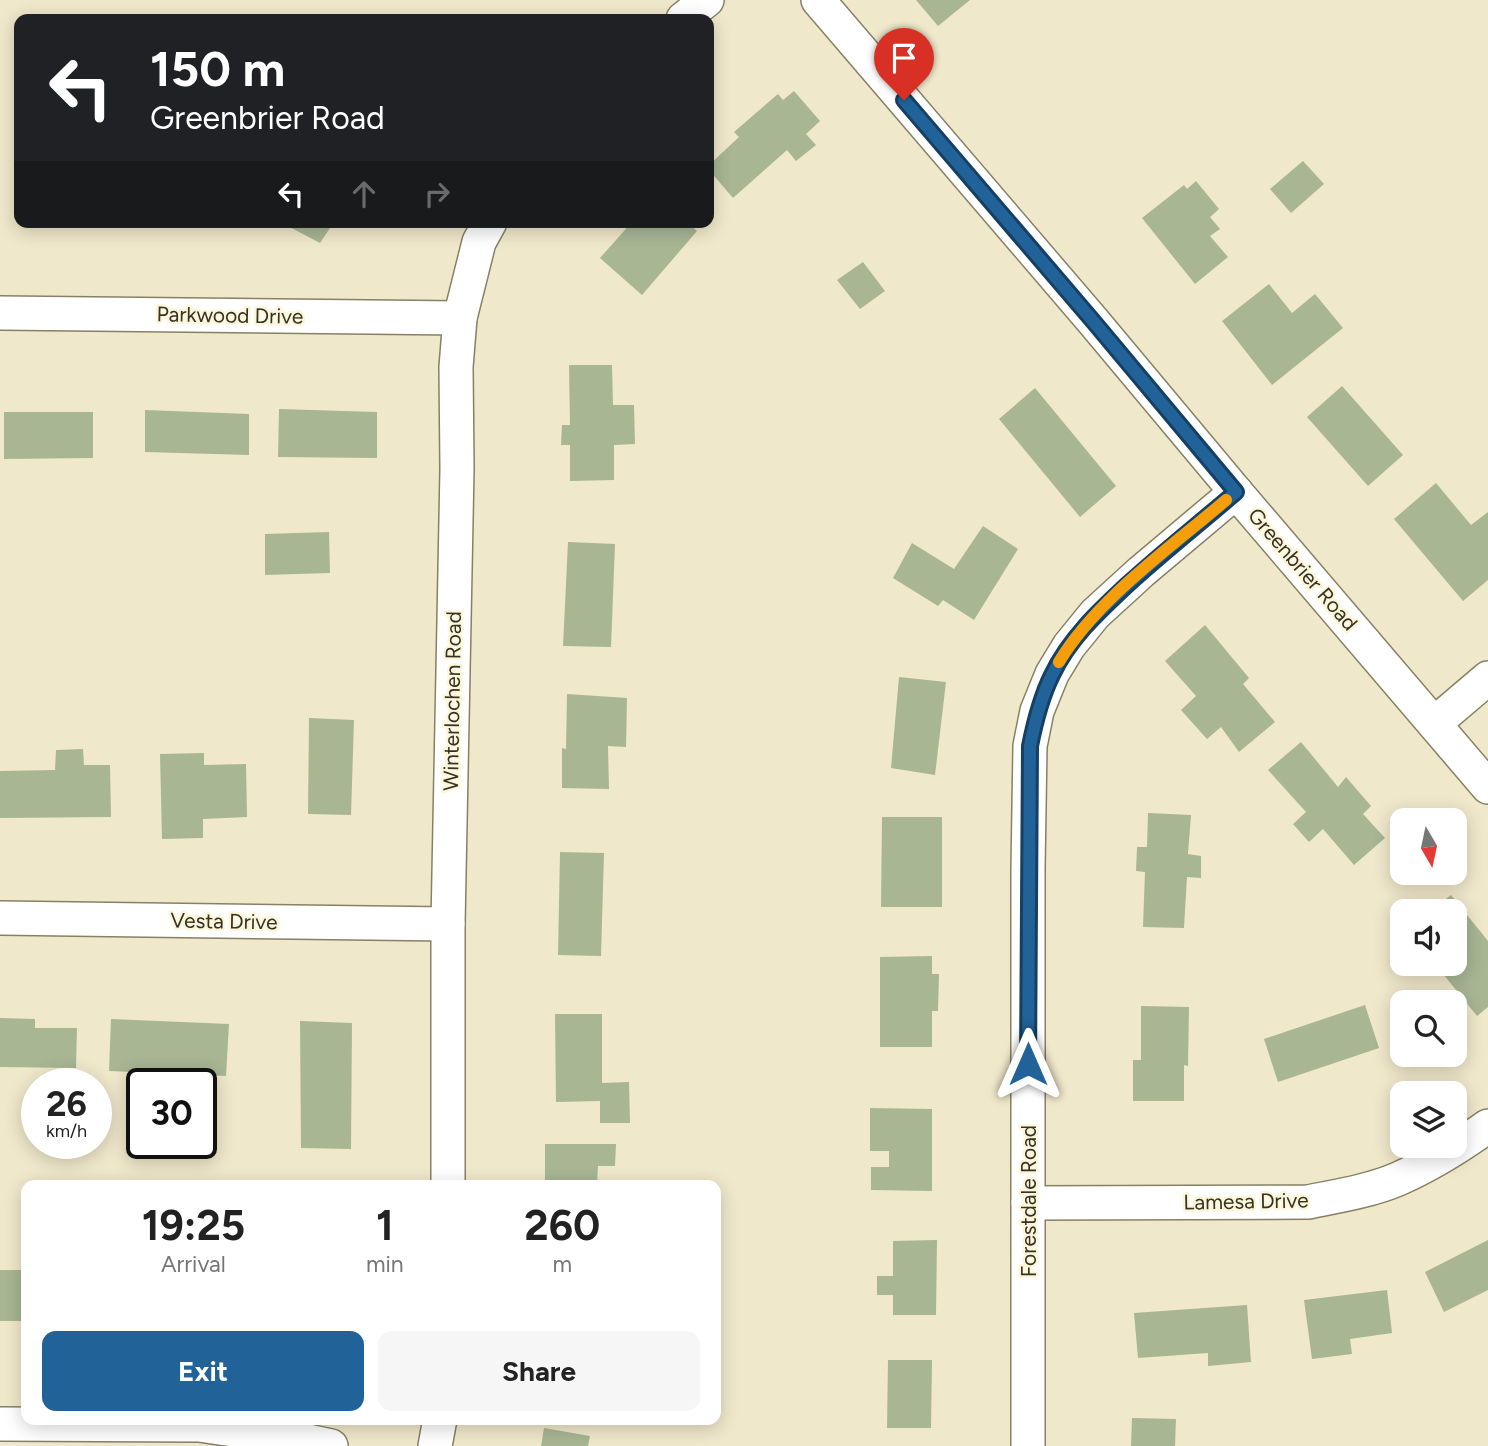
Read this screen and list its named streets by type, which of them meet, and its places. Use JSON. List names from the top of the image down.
{
  "streets": {
    "street": [
      "Parkwood Drive",
      "Greenbrier Road",
      "Winterlochen Road",
      "Vesta Drive",
      "Forestdale Road",
      "Lamesa Drive"
    ]
  },
  "crossings": [
    ["Parkwood Drive", "Winterlochen Road"],
    ["Greenbrier Road", "Forestdale Road"],
    ["Winterlochen Road", "Vesta Drive"],
    ["Forestdale Road", "Lamesa Drive"]
  ],
  "north": "bottom",
  "page": {
    "turn": ["150 m", "Greenbrier Road"],
    "speed": "26 km/h",
    "limit": "30",
    "eta": [
      "19:25",
      "Arrival",
      "1",
      "min",
      "260",
      "m"
    ],
    "buttons": ["Exit", "Share"]
  }
}
